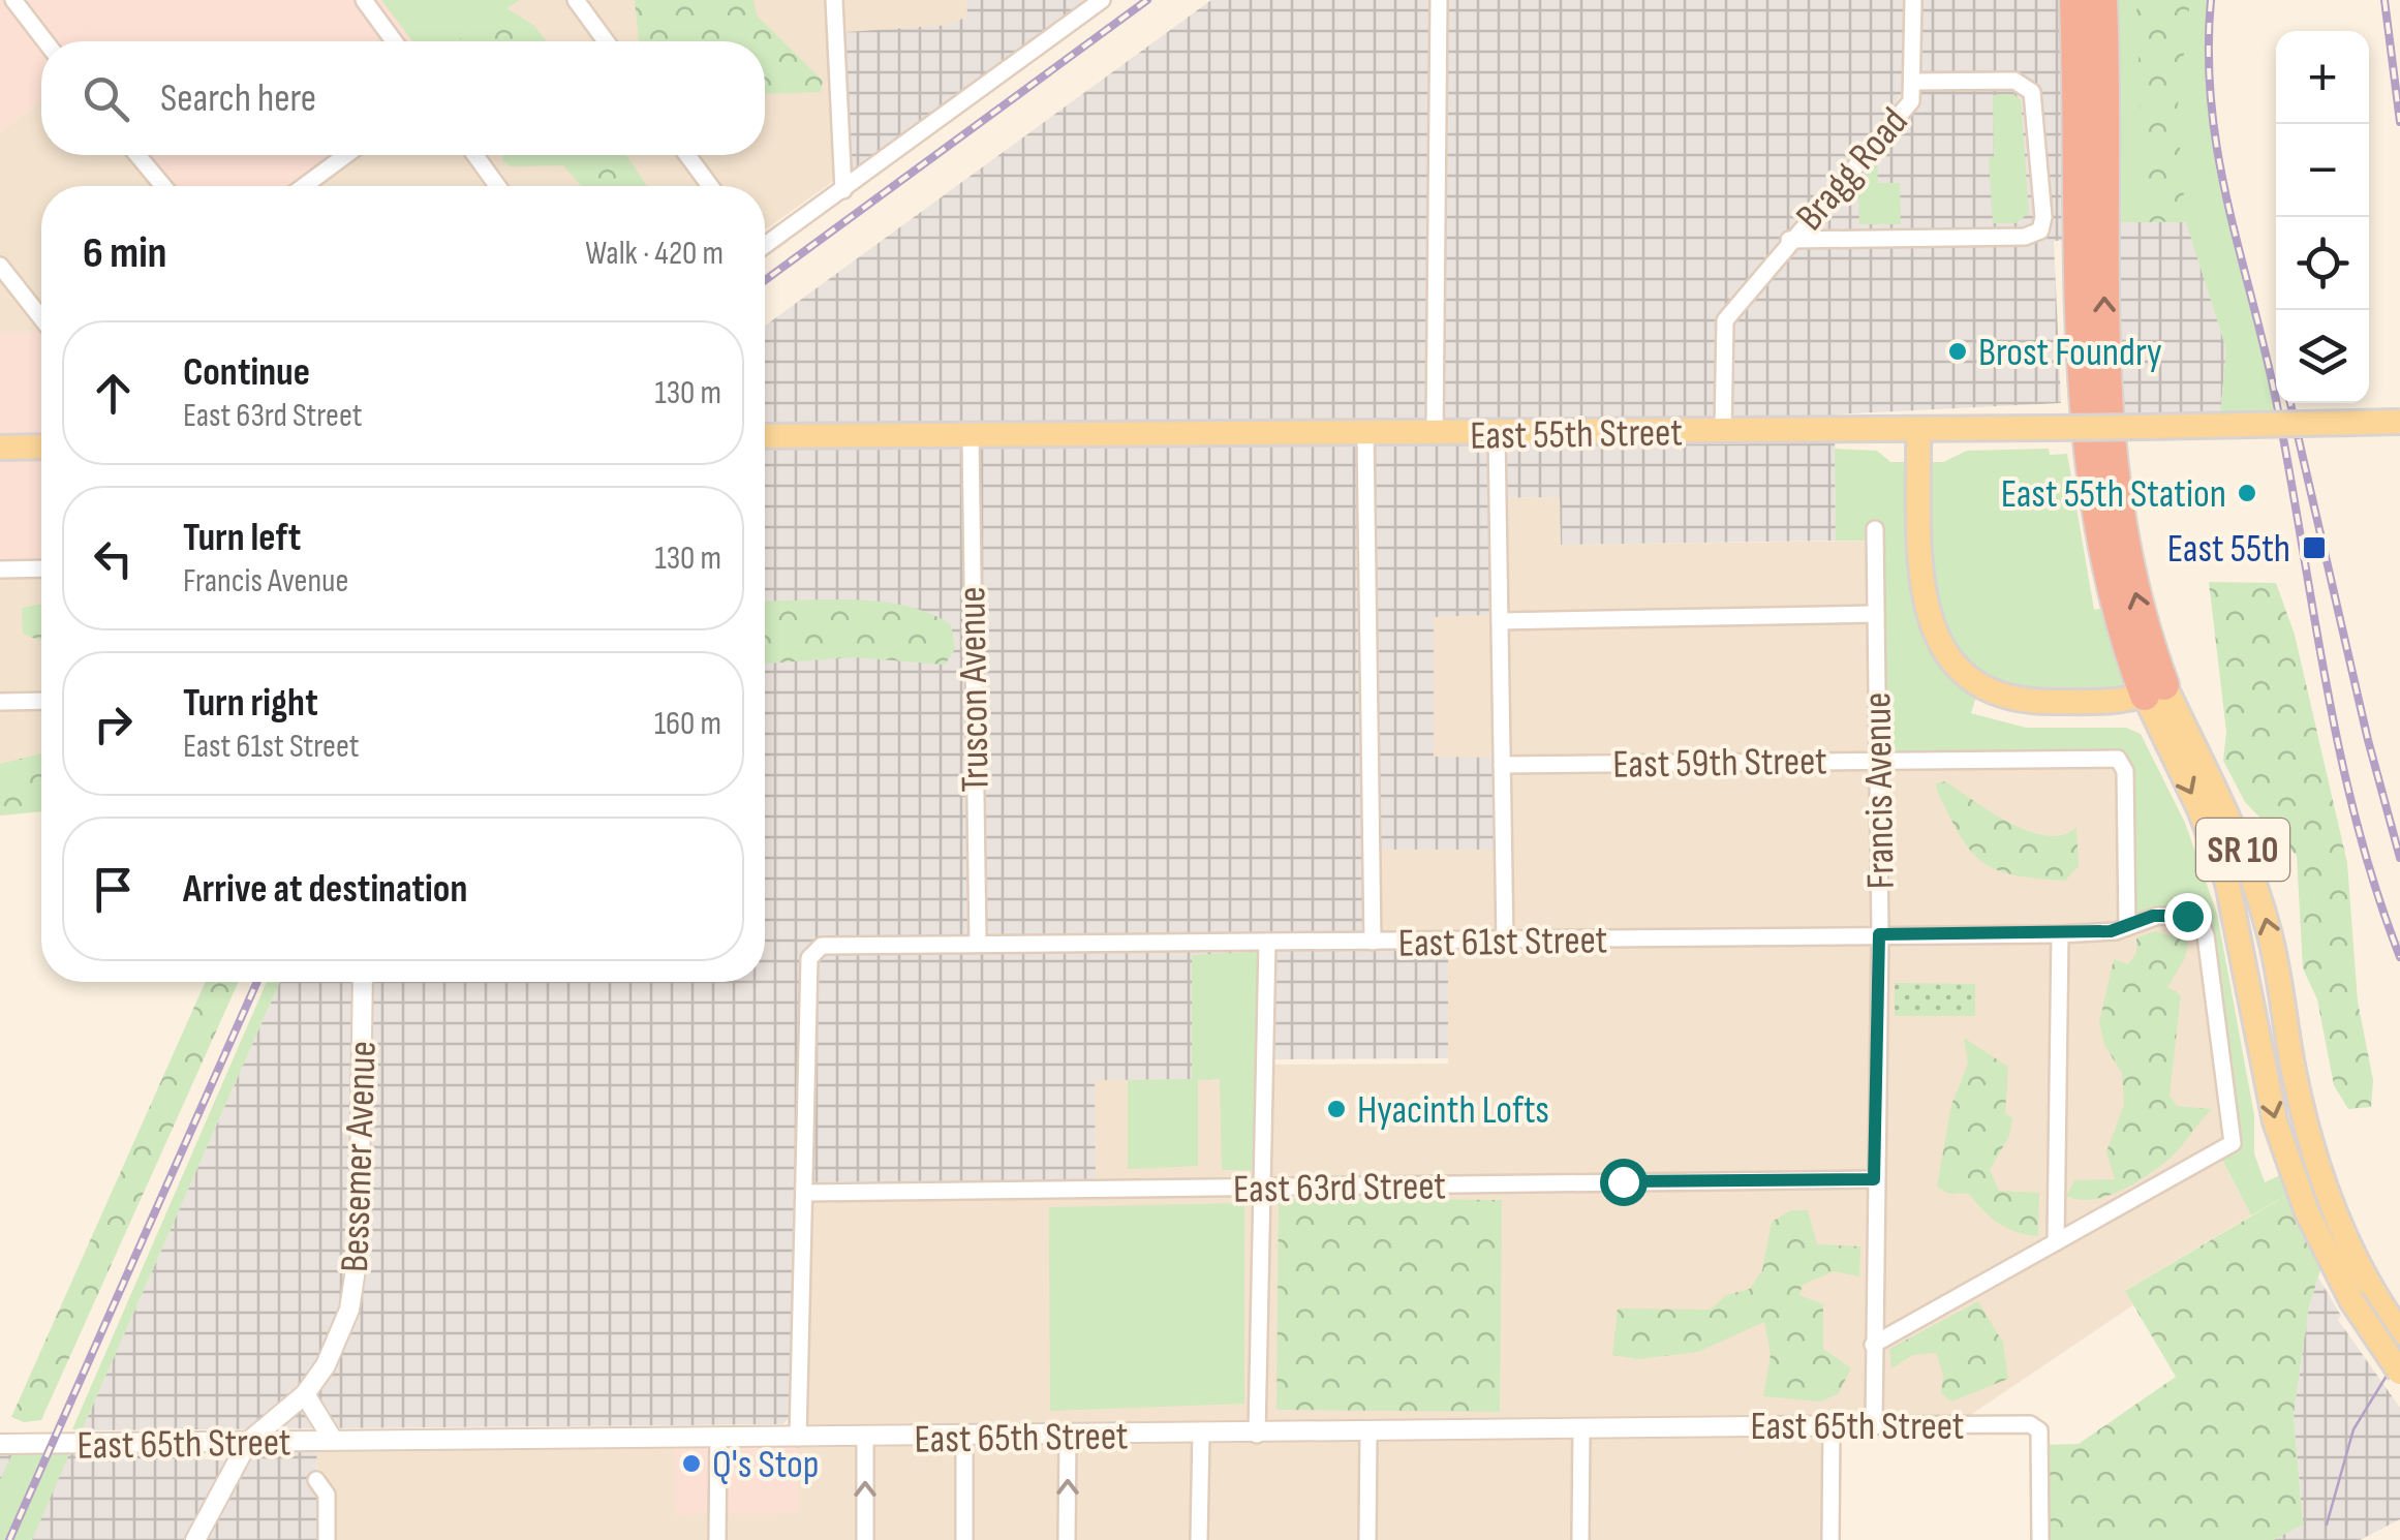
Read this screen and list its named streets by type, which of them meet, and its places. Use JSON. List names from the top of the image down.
{
  "streets": {
    "main road": ["East 55th Street", "SR 10"],
    "street": [
      "Bragg Road",
      "Truscon Avenue",
      "East 59th Street",
      "Francis Avenue",
      "East 61st Street",
      "Bessemer Avenue",
      "East 63rd Street",
      "East 65th Street"
    ]
  },
  "crossings": [
    ["Bragg Road", "East 55th Street"],
    ["East 55th Street", "Truscon Avenue"],
    ["Truscon Avenue", "East 61st Street"],
    ["East 59th Street", "Francis Avenue"],
    ["East 59th Street", "East 61st Street"],
    ["Francis Avenue", "East 61st Street"],
    ["Francis Avenue", "East 63rd Street"],
    ["Francis Avenue", "East 65th Street"],
    ["East 61st Street", "East 63rd Street"],
    ["Bessemer Avenue", "East 65th Street"]
  ],
  "places": {
    "other": [
      "Brost Foundry",
      "East 55th Station",
      "Hyacinth Lofts",
      "Q's Stop"
    ],
    "transit": ["East 55th"]
  },
  "page": {
    "map_buttons": ["+", "−"],
    "search": "Search here",
    "heading": ["6 min", "Walk · 420 m"],
    "list": [
      ["Continue", "East 63rd Street", "130 m"],
      ["Turn left", "Francis Avenue", "130 m"],
      ["Turn right", "East 61st Street", "160 m"],
      "Arrive at destination"
    ]
  }
}
